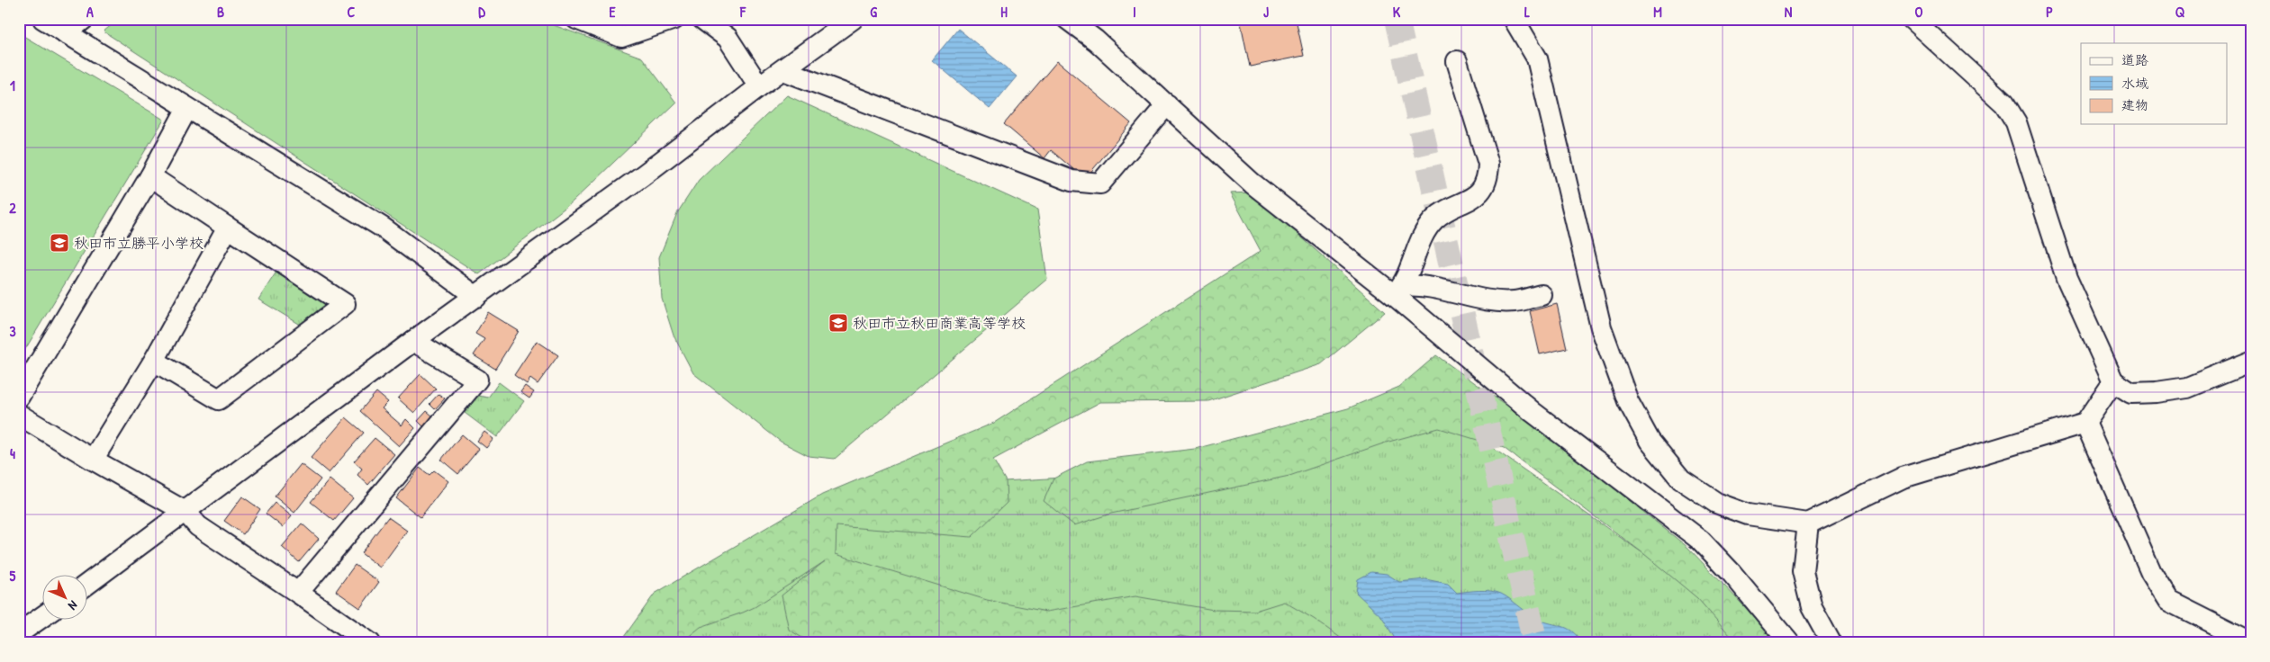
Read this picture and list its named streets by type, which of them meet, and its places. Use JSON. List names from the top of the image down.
{
  "places": {
    "school or university": ["秋田市立勝平小学校", "秋田市立秋田商業高等学校"]
  },
  "legend": ["道路", "水域", "建物"],
  "north": "bottom right",
  "grid": {
    "columns": [
      "A",
      "B",
      "C",
      "D",
      "E",
      "F",
      "G",
      "H",
      "I",
      "J",
      "K",
      "L",
      "M",
      "N",
      "O",
      "P",
      "Q"
    ],
    "rows": [
      "1",
      "2",
      "3",
      "4",
      "5"
    ]
  }
}
